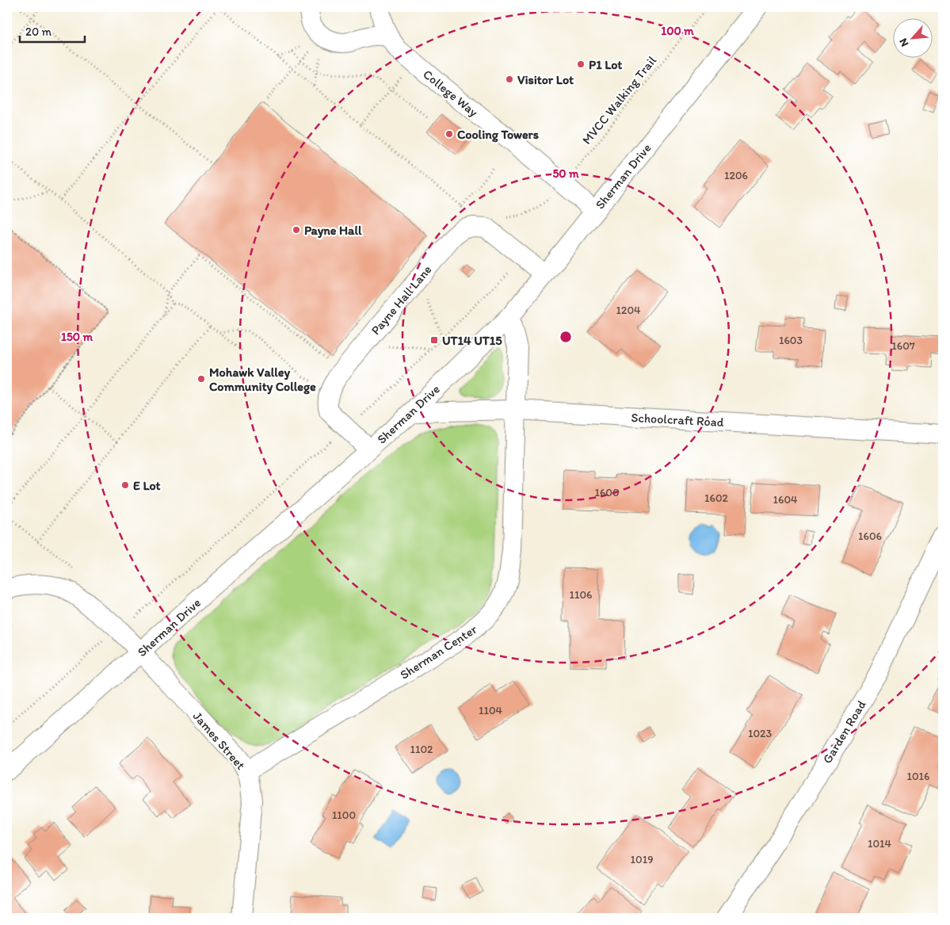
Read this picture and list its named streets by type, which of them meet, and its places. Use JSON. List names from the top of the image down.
{
  "streets": {
    "street": [
      "College Way",
      "Sherman Drive",
      "Payne Hall Lane",
      "Schoolcraft Road",
      "Sherman Center",
      "Garden Road",
      "James Street"
    ],
    "path": ["MVCC Walking Trail"]
  },
  "crossings": [
    ["College Way", "Sherman Drive"],
    ["Sherman Drive", "Payne Hall Lane"],
    ["Sherman Drive", "Schoolcraft Road"],
    ["Sherman Drive", "Sherman Center"],
    ["Sherman Drive", "James Street"],
    ["Schoolcraft Road", "Sherman Center"],
    ["Sherman Center", "James Street"]
  ],
  "places": {
    "other": [
      "P1 Lot",
      "Visitor Lot",
      "Cooling Towers",
      "Payne Hall",
      "Mohawk Valley Community College",
      "E Lot"
    ],
    "transit": ["UT14 UT15"]
  },
  "house_numbers": [
    "1206",
    "1204",
    "1603",
    "1607",
    "1600",
    "1602",
    "1604",
    "1606",
    "1106",
    "1104",
    "1023",
    "1102",
    "1016",
    "1100",
    "1014",
    "1019"
  ],
  "scale_bar": "20 m",
  "north": "bottom left",
  "rings": ["100 m", "50 m", "150 m"]
}
